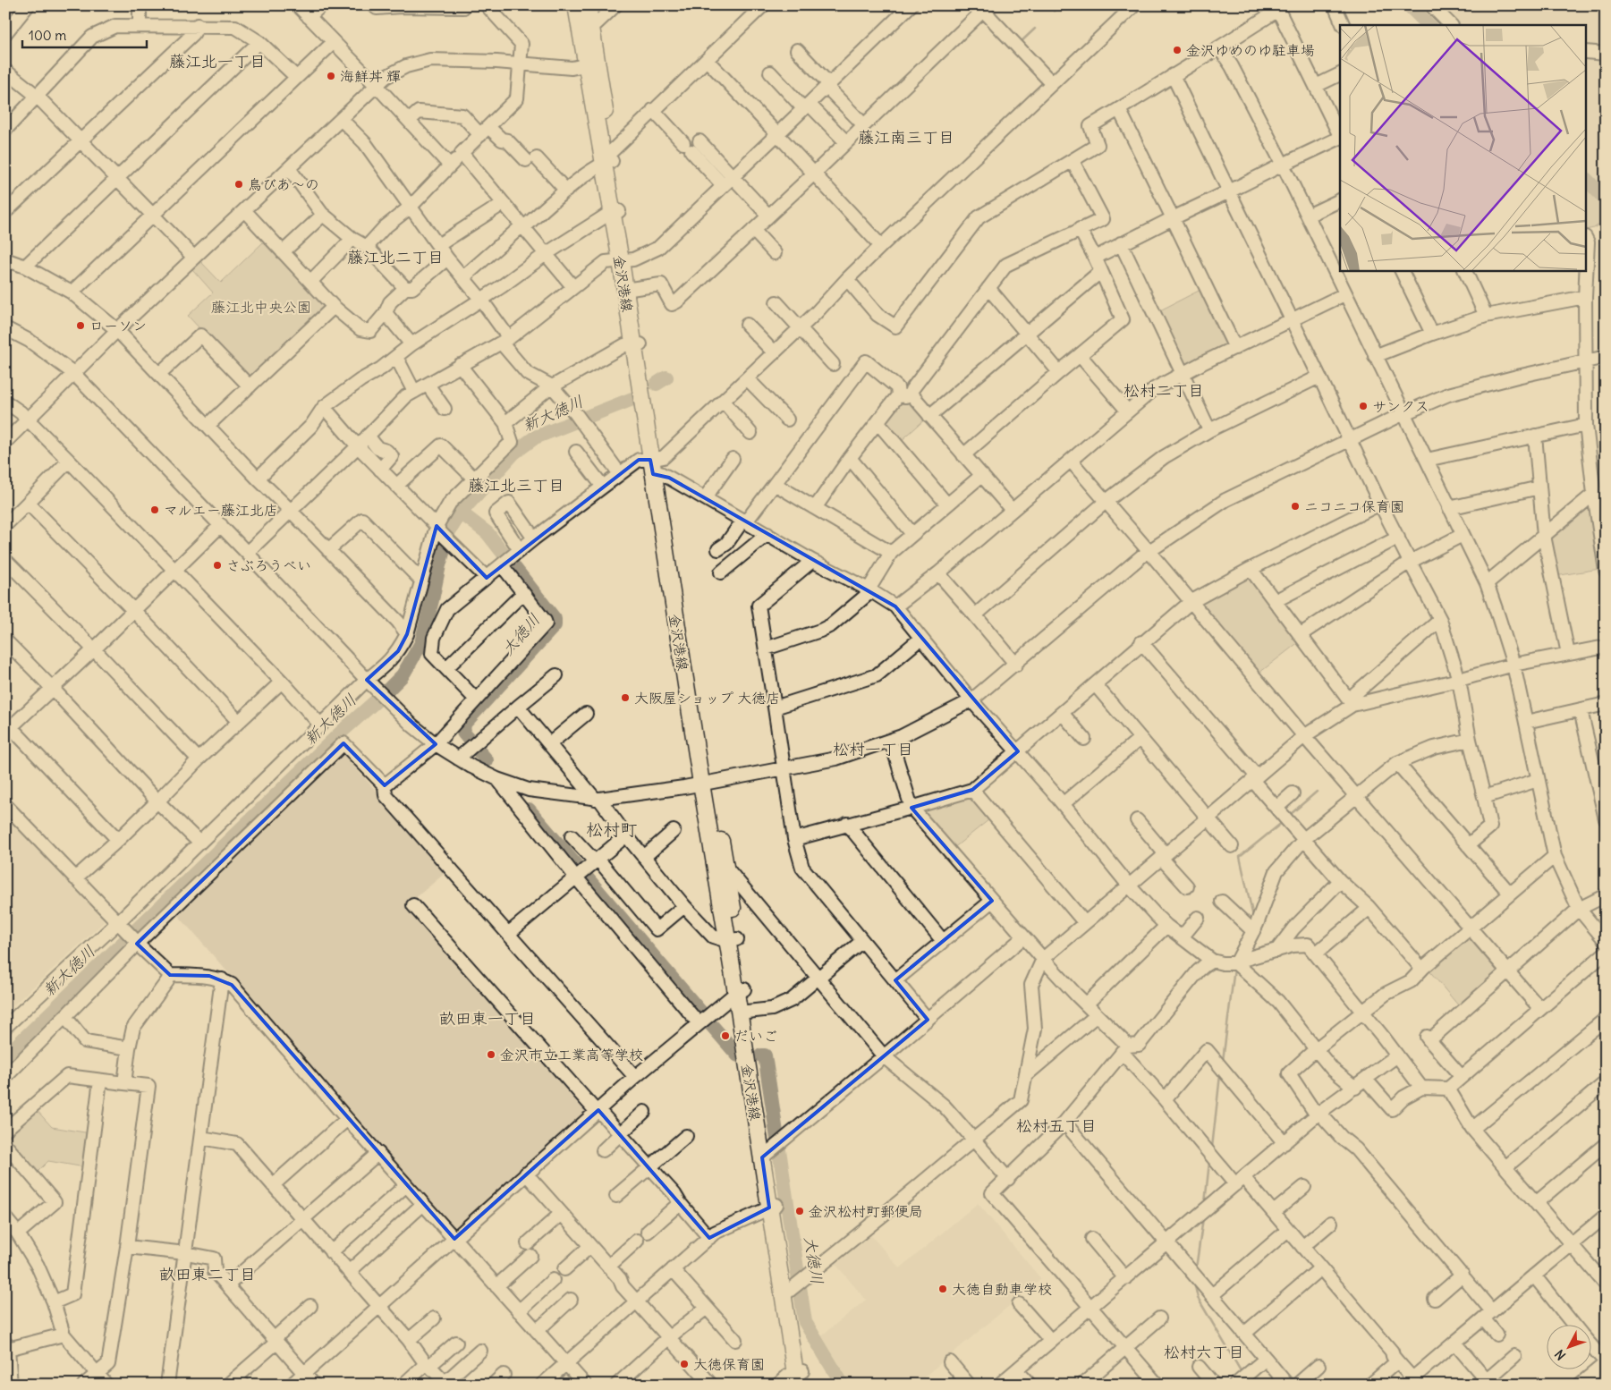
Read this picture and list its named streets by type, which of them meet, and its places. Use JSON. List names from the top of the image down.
{
  "streets": {
    "main road": ["金沢港線"]
  },
  "districts": [
    "藤江北一丁目",
    "藤江南三丁目",
    "藤江北二丁目",
    "松村二丁目",
    "藤江北三丁目",
    "松村一丁目",
    "松村町",
    "畝田東一丁目",
    "松村五丁目",
    "畝田東二丁目",
    "松村六丁目"
  ],
  "water": ["新大徳川", "大徳川"],
  "parks": ["藤江北中央公園"],
  "places": [
    "金沢ゆめのゆ駐車場",
    "海鮮丼 輝",
    "鳥びあ〜の",
    "ローソン",
    "サンクス",
    "ニコニコ保育園",
    "マルエー藤江北店",
    "さぶろうべい",
    "大阪屋ショップ 大徳店",
    "だいご",
    "金沢市立工業高等学校",
    "金沢松村町郵便局",
    "大徳自動車学校",
    "大徳保育園"
  ],
  "scale_bar": "100 m",
  "north": "bottom left"
}
